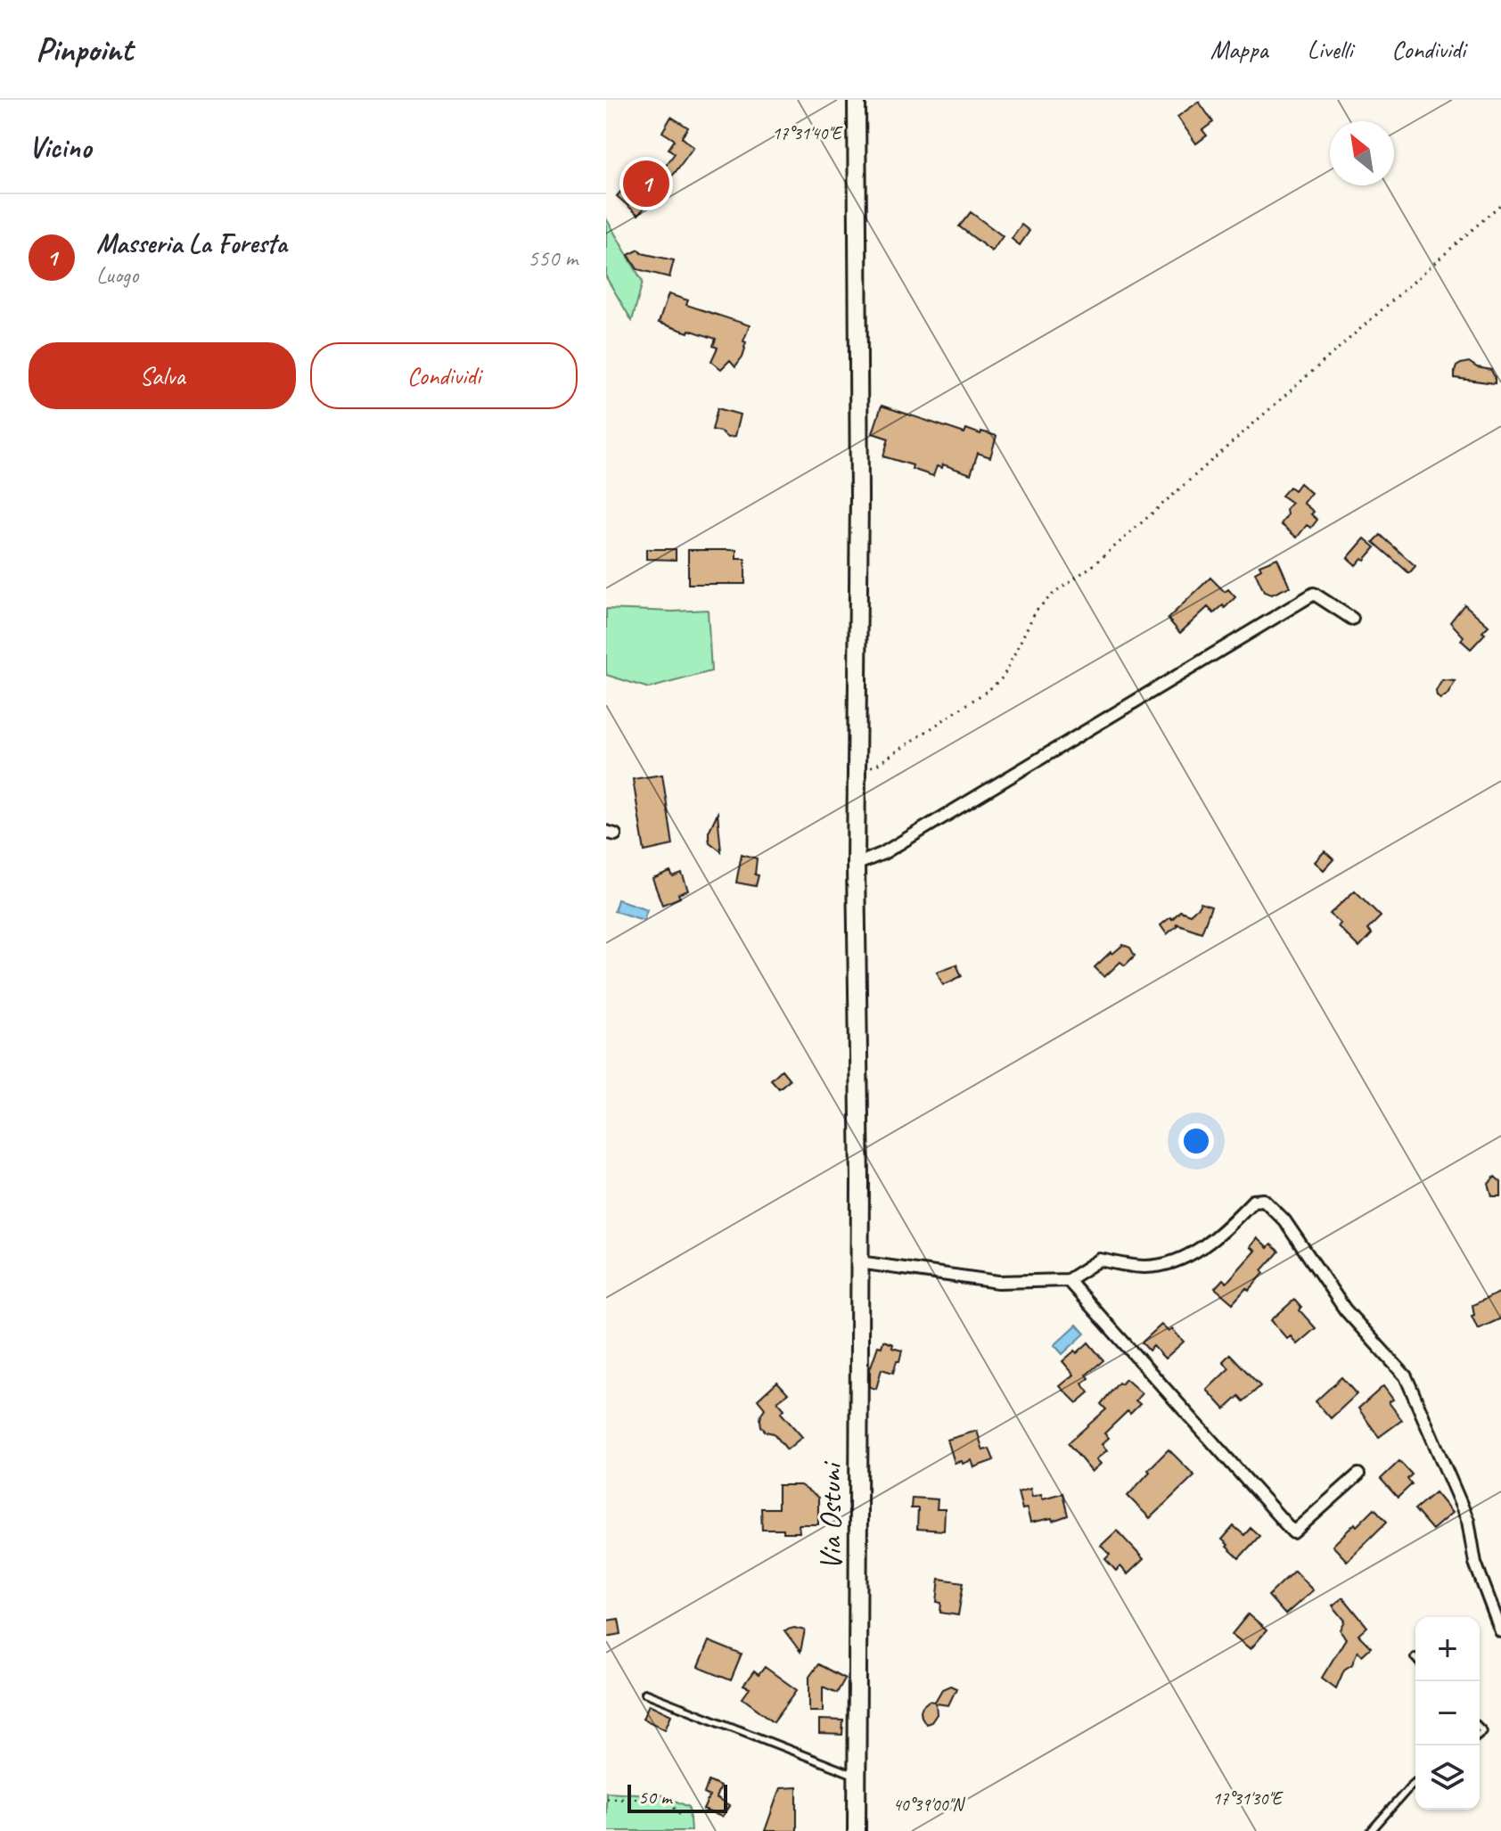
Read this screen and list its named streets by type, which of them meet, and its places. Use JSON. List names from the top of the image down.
{
  "streets": {
    "main road": ["Via Ostuni"]
  },
  "scale_bar": "50 m",
  "north": "top left",
  "page": {
    "header": "Pinpoint",
    "nav": ["Mappa", "Livelli", "Condividi"],
    "heading": "Vicino",
    "pins": "1",
    "list": [
      {
        "mark": "1",
        "name": "Masseria La Foresta",
        "note": "Luogo",
        "value": "550 m"
      }
    ],
    "buttons": ["Salva", "Condividi"],
    "map_buttons": ["+", "−"],
    "scale": "50 m"
  },
  "coordinates": ["17°31'40\"E", "17°31'30\"E", "40°39'00\"N"]
}
